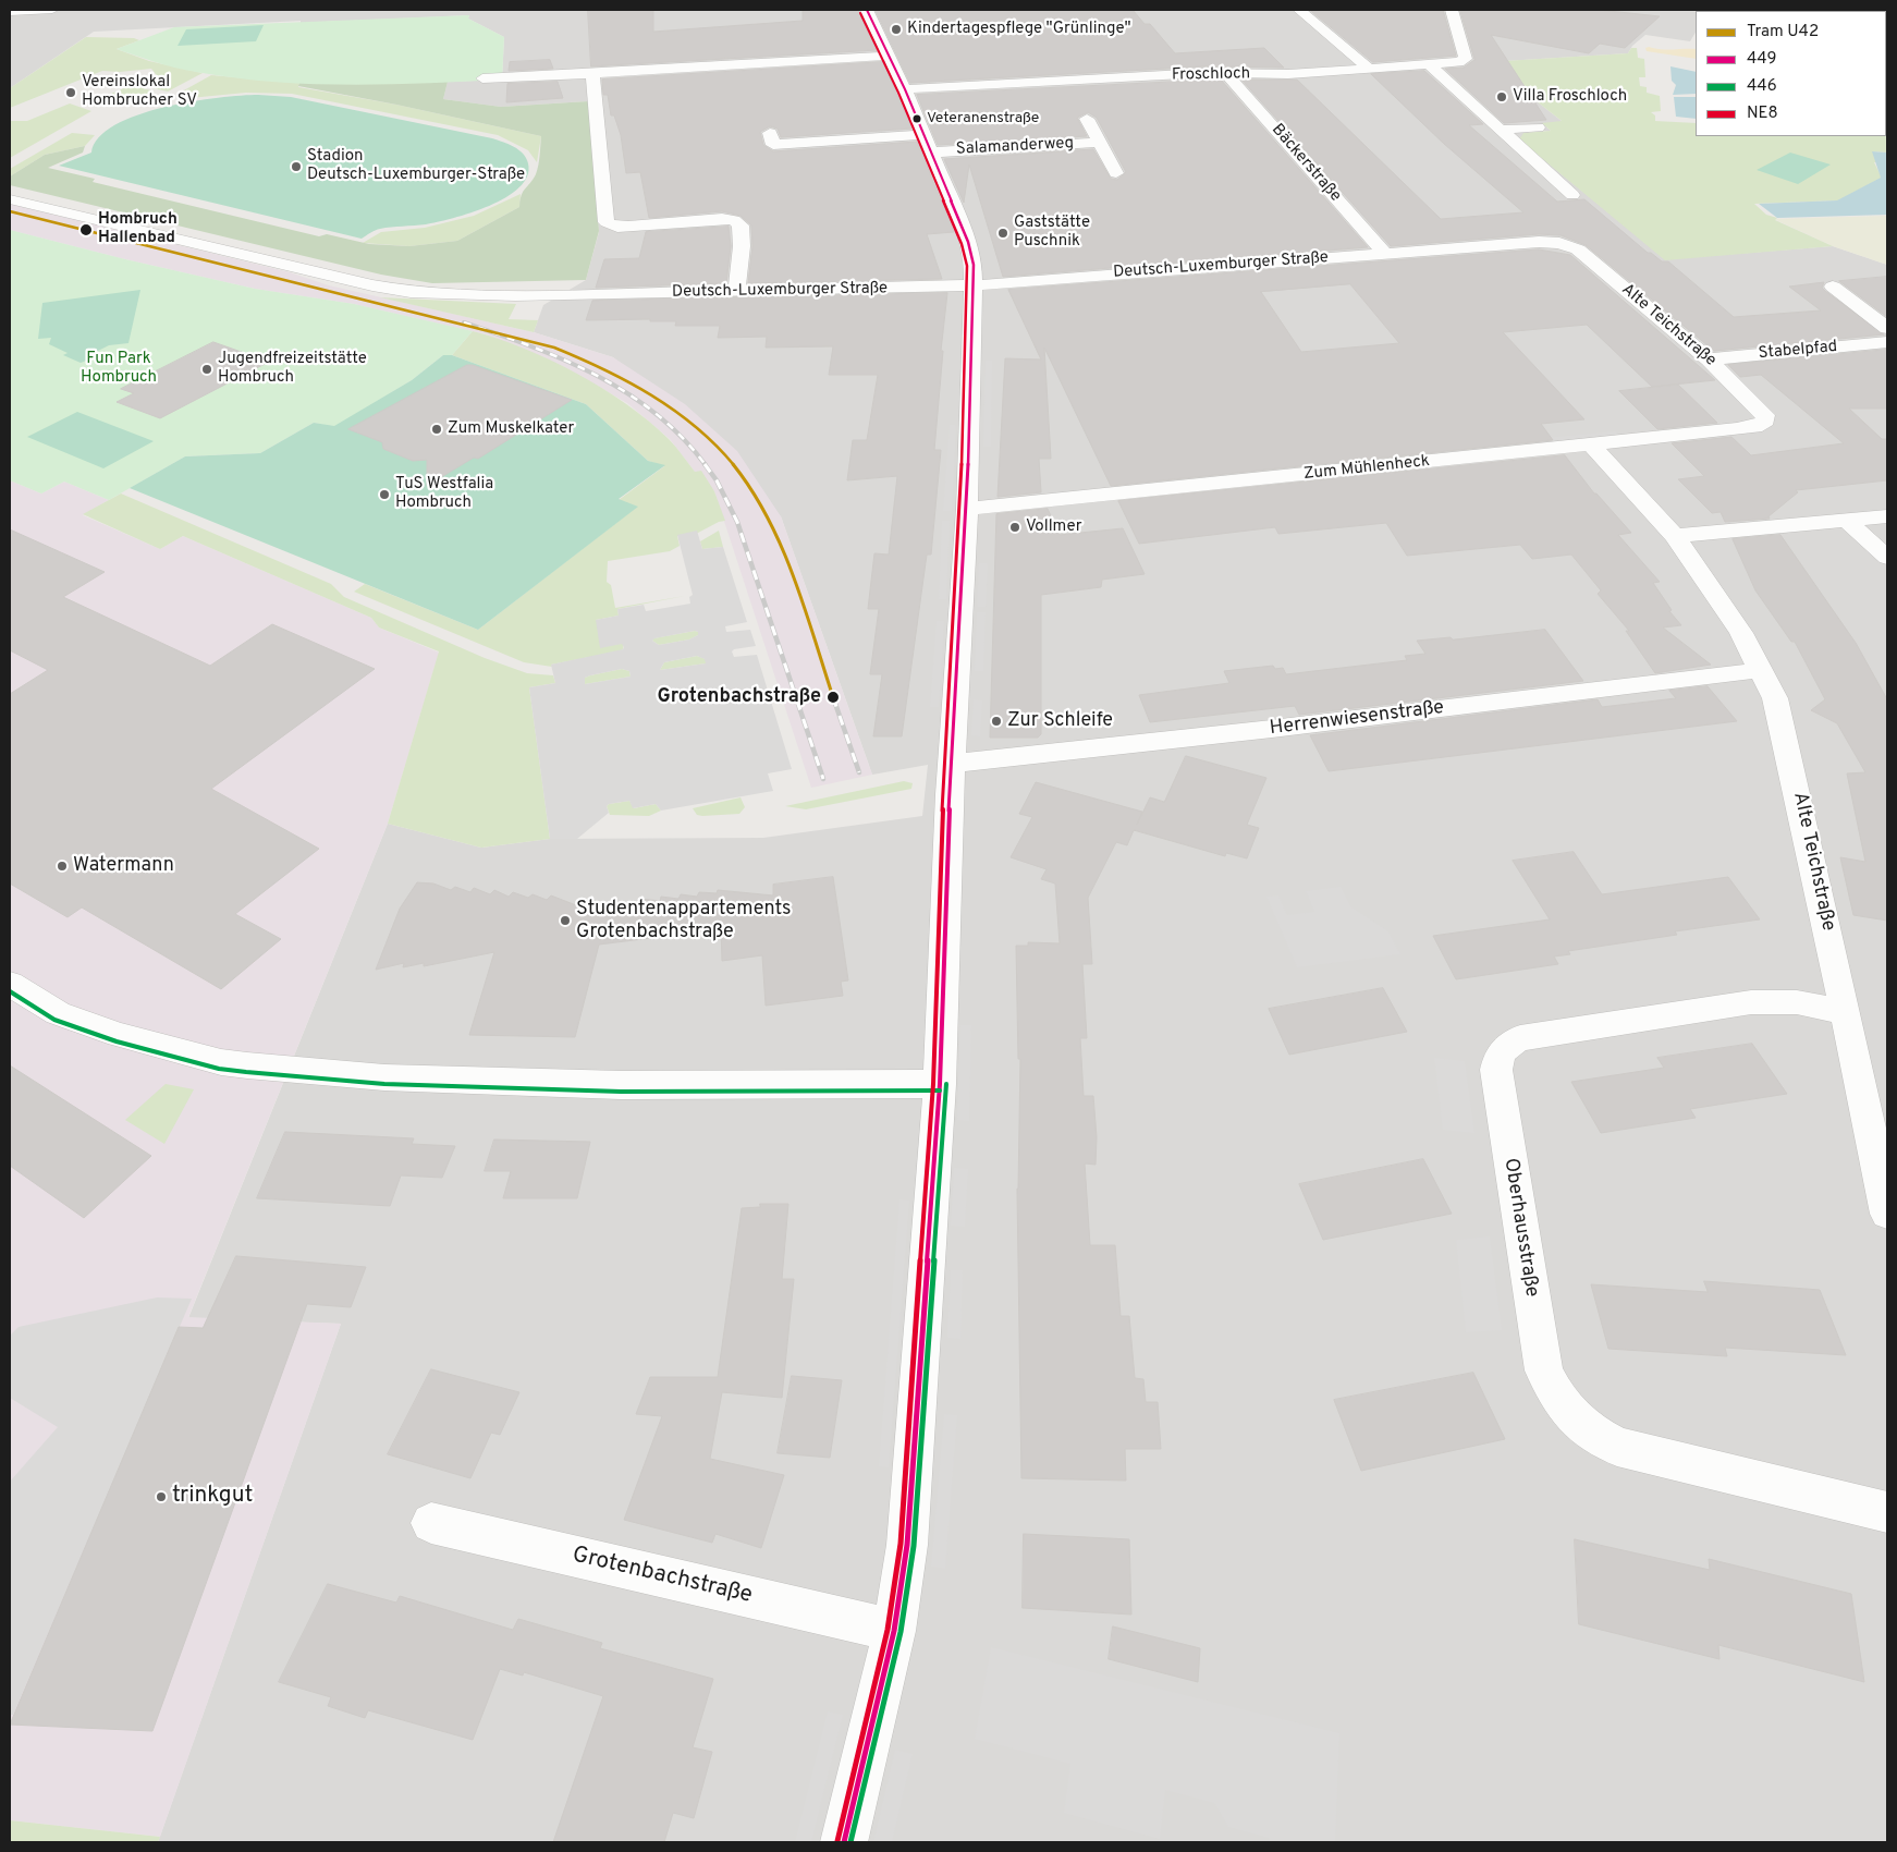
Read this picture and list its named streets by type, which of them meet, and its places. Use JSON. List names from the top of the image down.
{
  "streets": {
    "street": [
      "Froschloch",
      "Salamanderweg",
      "Bäckerstraße",
      "Deutsch-Luxemburger Straße",
      "Alte Teichstraße",
      "Stabelpfad",
      "Zum Mühlenheck",
      "Herrenwiesenstraße",
      "Oberhausstraße",
      "Grotenbachstraße"
    ]
  },
  "crossings": [
    ["Froschloch", "Bäckerstraße"],
    ["Bäckerstraße", "Deutsch-Luxemburger Straße"],
    ["Deutsch-Luxemburger Straße", "Alte Teichstraße"],
    ["Alte Teichstraße", "Stabelpfad"],
    ["Alte Teichstraße", "Zum Mühlenheck"],
    ["Alte Teichstraße", "Herrenwiesenstraße"],
    ["Alte Teichstraße", "Oberhausstraße"]
  ],
  "parks": ["Fun Park Hombruch"],
  "places": [
    "Kindertagespflege \"Grünlinge\"",
    "Vereinslokal Hombrucher SV",
    "Villa Froschloch",
    "Veteranenstraße",
    "Stadion Deutsch-Luxemburger-Straße",
    "Hombruch Hallenbad",
    "Gaststätte Puschnik",
    "Jugendfreizeitstätte Hombruch",
    "Zum Muskelkater",
    "TuS Westfalia Hombruch",
    "Vollmer",
    "Grotenbachstraße",
    "Zur Schleife",
    "Watermann",
    "Studentenappartements Grotenbachstraße",
    "trinkgut"
  ],
  "lines": [
    "transit line 449",
    "transit line NE8",
    "tram line U42",
    "transit line 446"
  ],
  "legend": [
    "Tram U42",
    "449",
    "446",
    "NE8"
  ]
}
